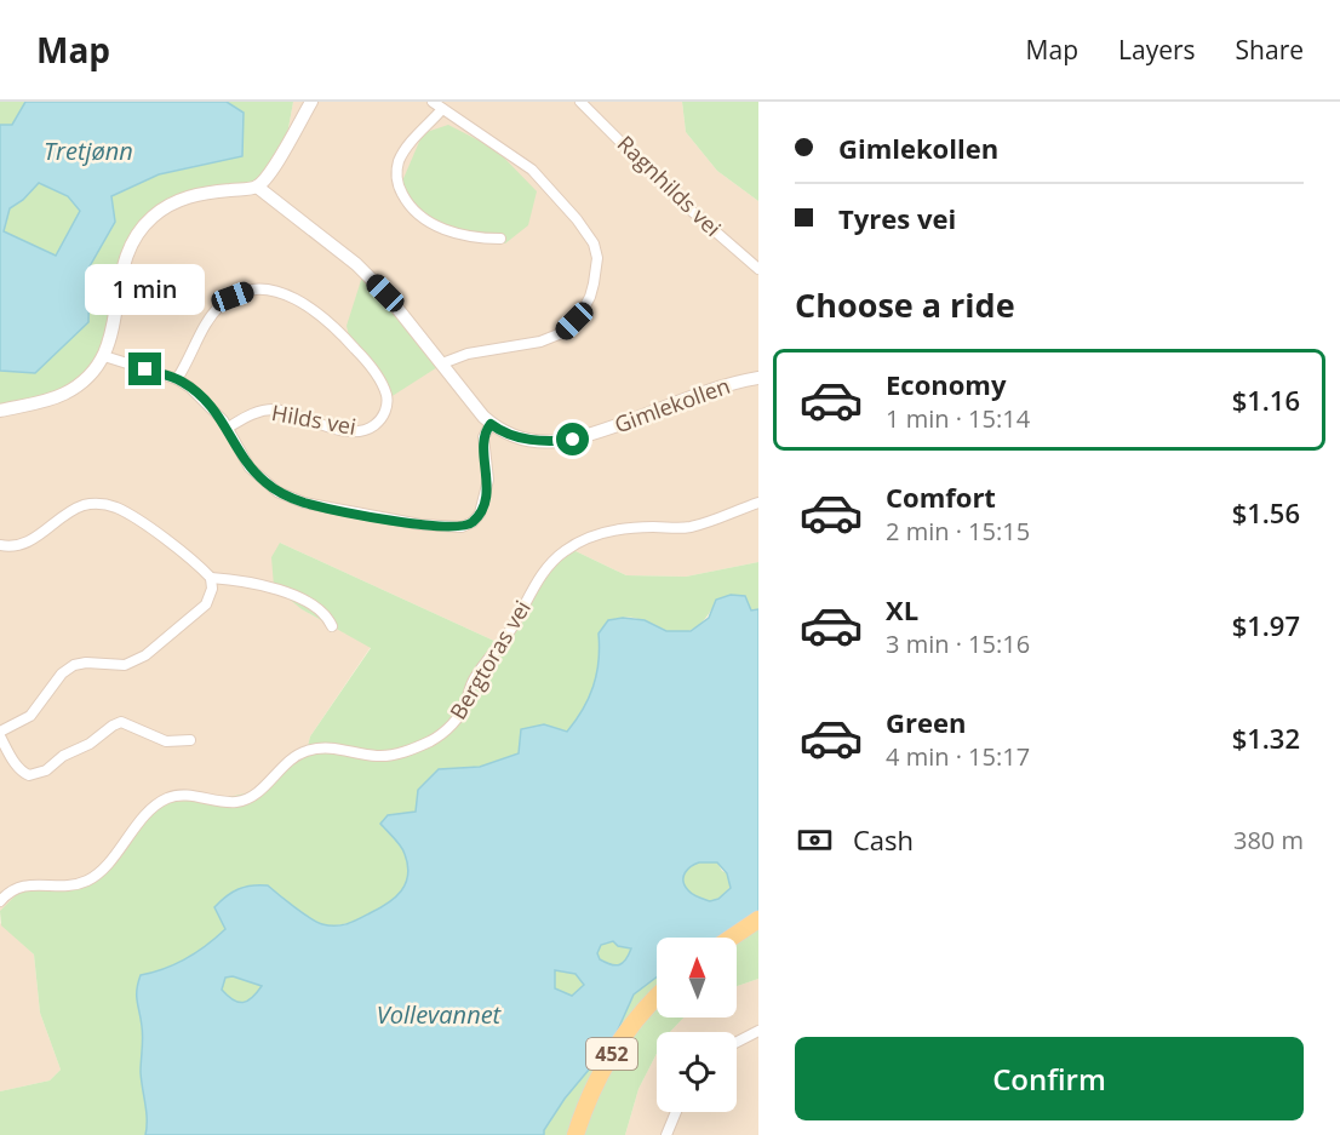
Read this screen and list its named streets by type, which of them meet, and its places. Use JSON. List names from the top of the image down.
{
  "streets": {
    "main road": ["452"],
    "street": [
      "Ragnhilds vei",
      "Gimlekollen",
      "Hilds vei",
      "Bergtoras vei"
    ]
  },
  "water": ["Tretjønn", "Vollevannet"],
  "north": "top",
  "page": {
    "header": "Map",
    "nav": ["Map", "Layers", "Share"],
    "banner": ["Gimlekollen", "Tyres vei"],
    "heading": "Choose a ride",
    "bubble": "1 min",
    "list": [
      {
        "name": "Economy",
        "note": "1 min · 15:14",
        "value": "$1.16"
      },
      {
        "name": "Comfort",
        "note": "2 min · 15:15",
        "value": "$1.56"
      },
      {
        "name": "XL",
        "note": "3 min · 15:16",
        "value": "$1.97"
      },
      {
        "name": "Green",
        "note": "4 min · 15:17",
        "value": "$1.32"
      }
    ],
    "pay": ["Cash", "380 m"],
    "buttons": "Confirm"
  }
}
